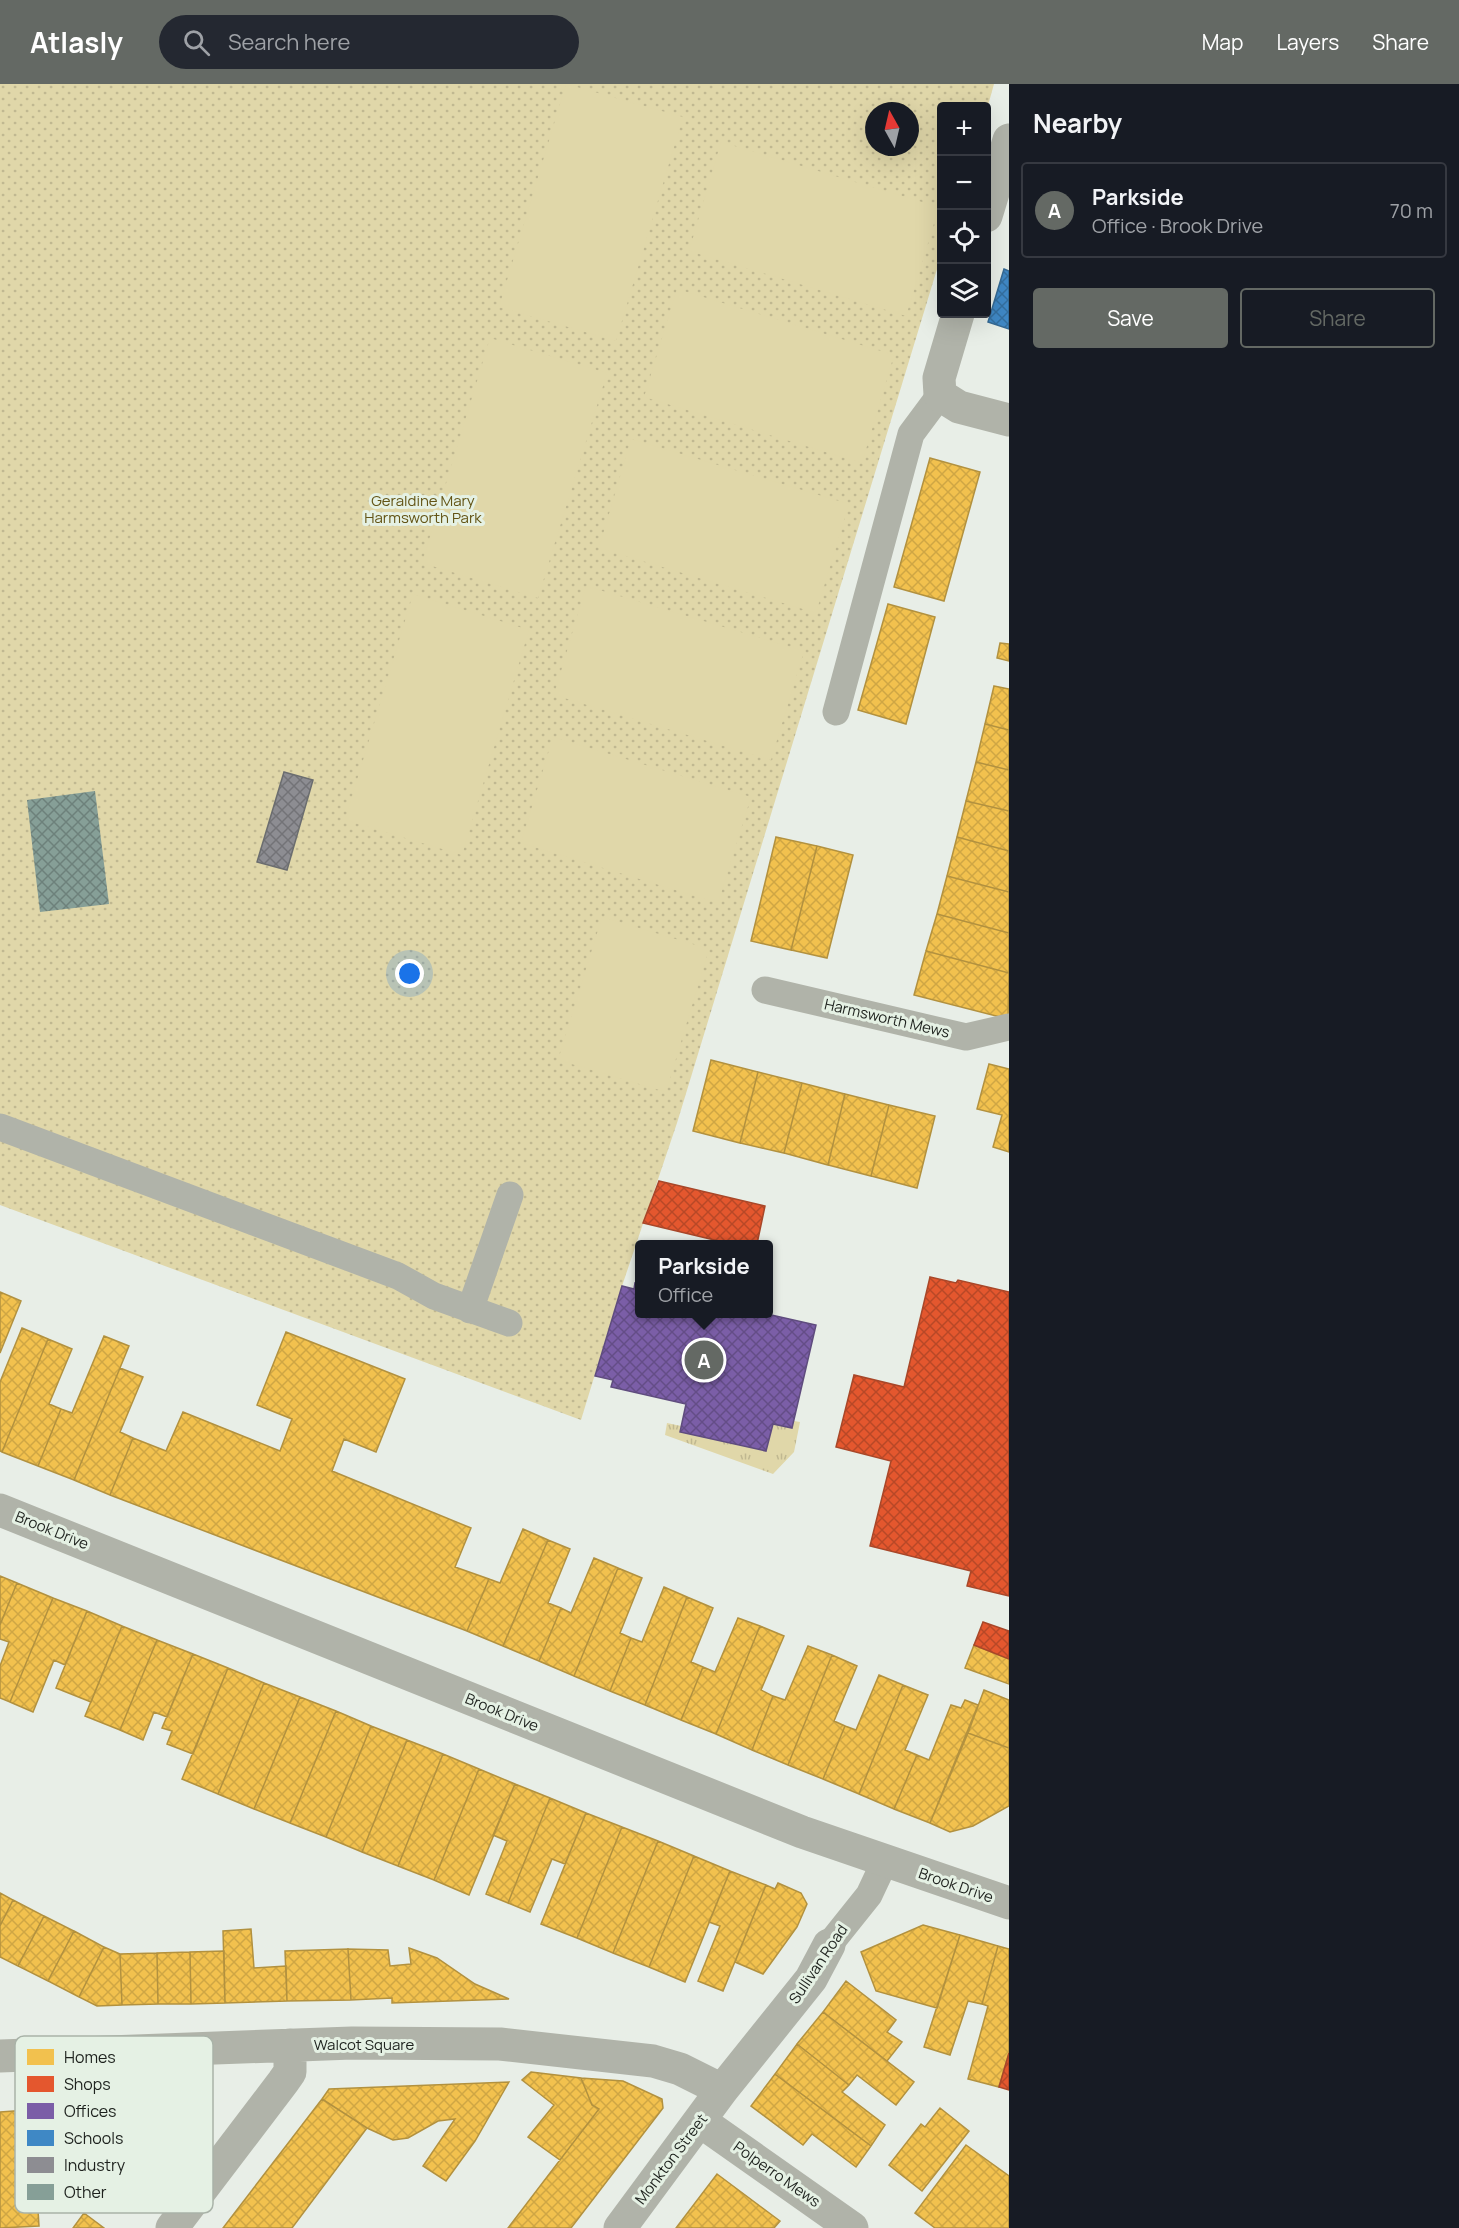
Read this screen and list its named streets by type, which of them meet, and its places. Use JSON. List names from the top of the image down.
{
  "streets": {
    "street": [
      "Brook Drive",
      "Sullivan Road",
      "Walcot Square",
      "Monkton Street",
      "Polperro Mews"
    ],
    "lane": ["Harmsworth Mews"]
  },
  "crossings": [
    ["Brook Drive", "Sullivan Road"],
    ["Sullivan Road", "Walcot Square"],
    ["Sullivan Road", "Monkton Street"],
    ["Walcot Square", "Monkton Street"],
    ["Monkton Street", "Polperro Mews"]
  ],
  "parks": ["Geraldine Mary Harmsworth Park"],
  "legend": [
    "Homes",
    "Shops",
    "Offices",
    "Schools",
    "Industry",
    "Other"
  ],
  "north": "top",
  "page": {
    "header": "Atlasly",
    "search": "Search here",
    "nav": ["Map", "Layers", "Share"],
    "heading": "Nearby",
    "map_buttons": ["+", "−"],
    "list": [
      {
        "mark": "A",
        "name": "Parkside",
        "note": "Office · Brook Drive",
        "value": "70 m"
      }
    ],
    "buttons": ["Save", "Share"],
    "popup": ["Parkside", "Office"],
    "pins": "A"
  }
}
